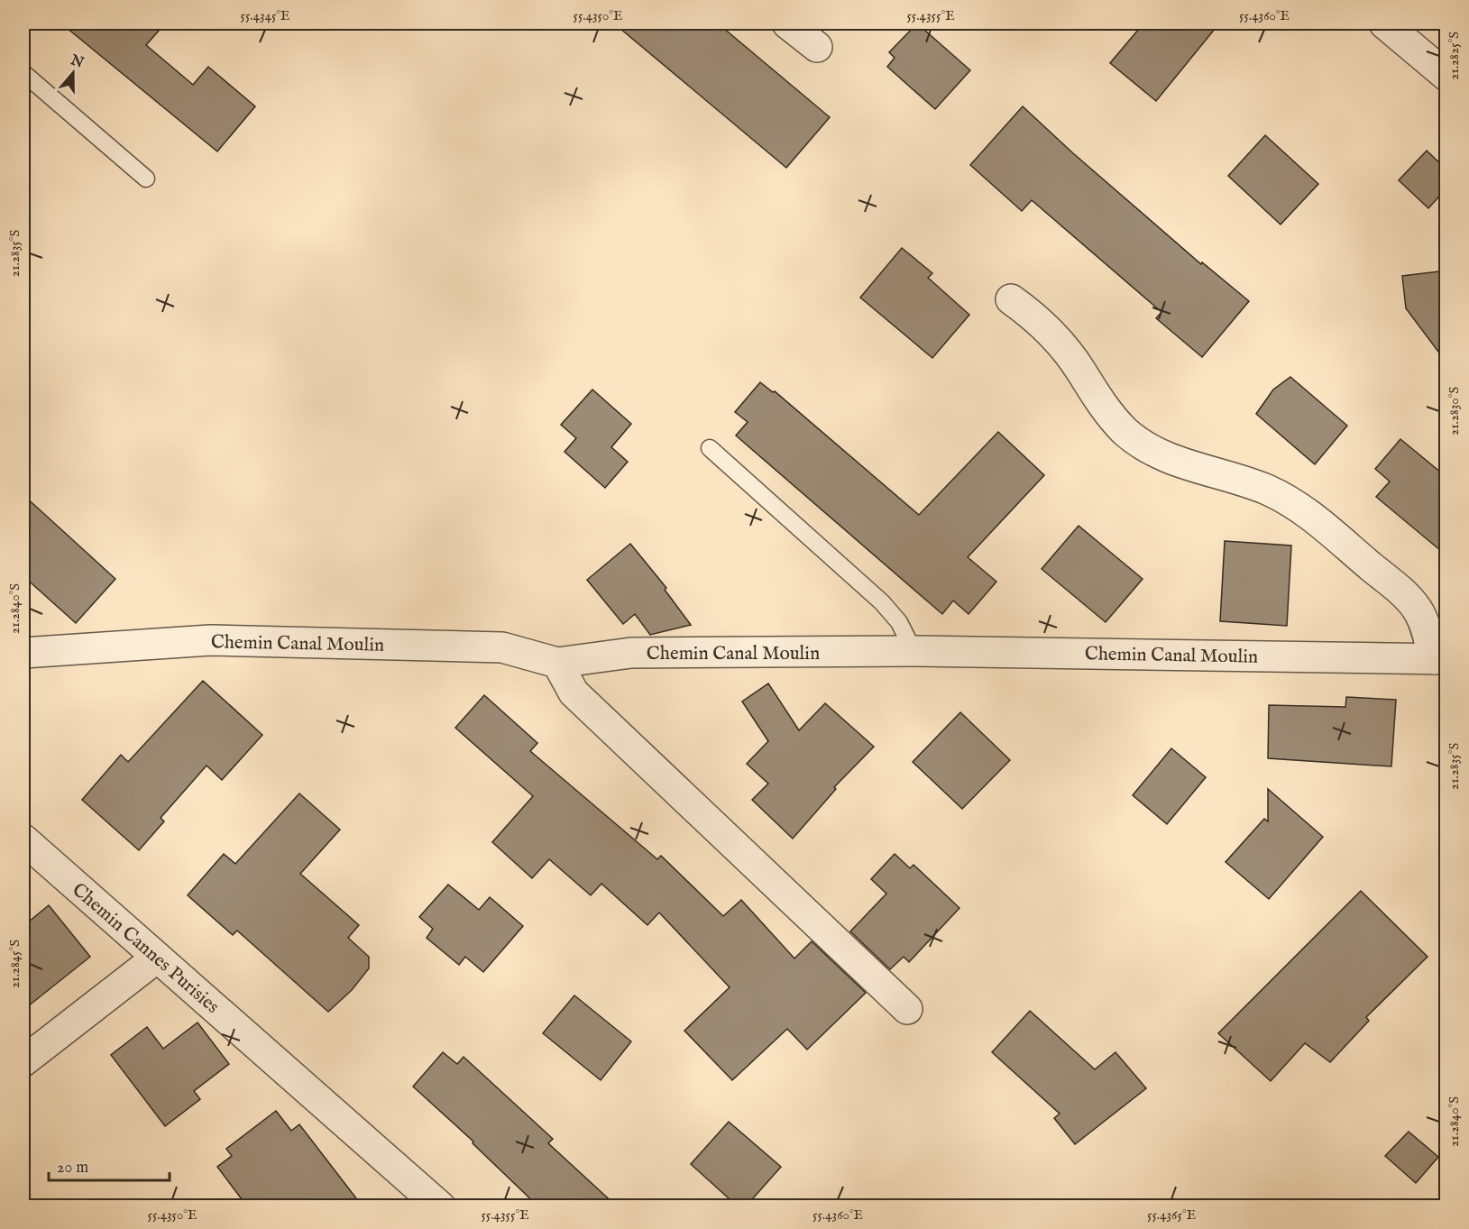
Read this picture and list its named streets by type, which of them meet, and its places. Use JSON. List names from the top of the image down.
{
  "streets": {
    "street": ["Chemin Canal Moulin", "Chemin Cannes Purisies"]
  },
  "scale_bar": "20 m",
  "north": "top",
  "coordinates": [
    "55.4345°E",
    "55.4350°E",
    "55.4355°E",
    "55.4360°E",
    "21.2825°S",
    "21.2835°S",
    "21.2830°S",
    "21.2840°S",
    "21.2845°S",
    "55.4365°E"
  ]
}
